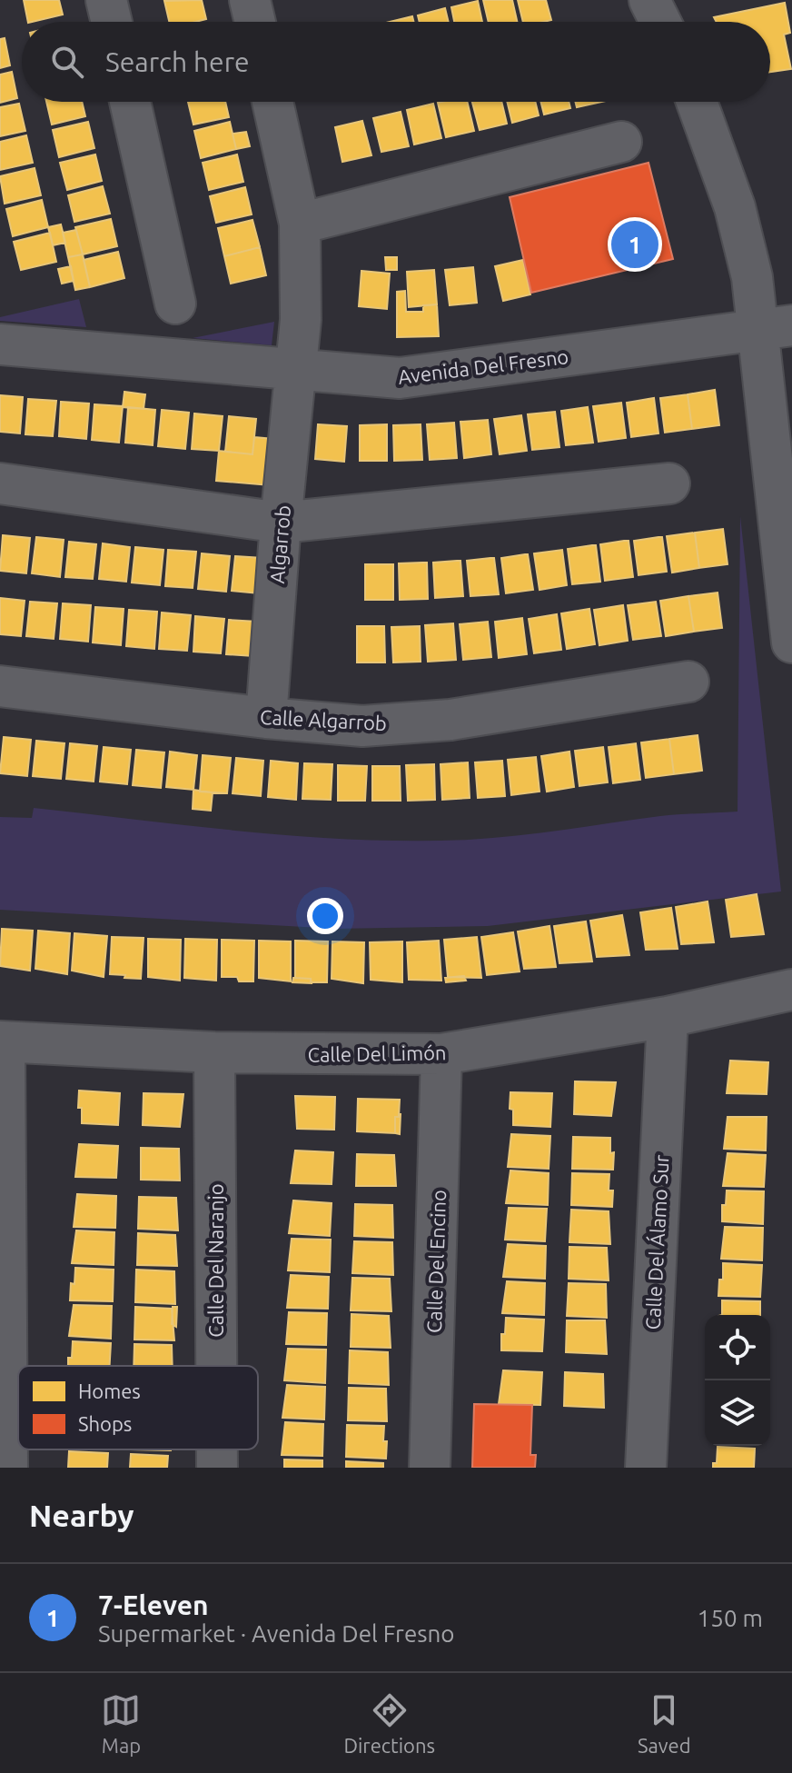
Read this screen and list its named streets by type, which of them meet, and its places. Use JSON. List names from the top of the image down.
{
  "streets": {
    "street": [
      "Avenida Del Fresno",
      "Algarrob",
      "Calle Algarrob",
      "Calle Del Limón",
      "Calle Del Álamo Sur",
      "Calle Del Naranjo",
      "Calle Del Encino"
    ]
  },
  "crossings": [
    ["Avenida Del Fresno", "Algarrob"],
    ["Algarrob", "Calle Algarrob"],
    ["Calle Del Limón", "Calle Del Álamo Sur"],
    ["Calle Del Limón", "Calle Del Naranjo"],
    ["Calle Del Limón", "Calle Del Encino"]
  ],
  "legend": ["Homes", "Shops"],
  "page": {
    "search": "Search here",
    "pins": "1",
    "heading": "Nearby",
    "list": [
      {
        "mark": "1",
        "name": "7-Eleven",
        "note": "Supermarket · Avenida Del Fresno",
        "value": "150 m"
      }
    ],
    "nav": ["Map", "Directions", "Saved"]
  }
}
